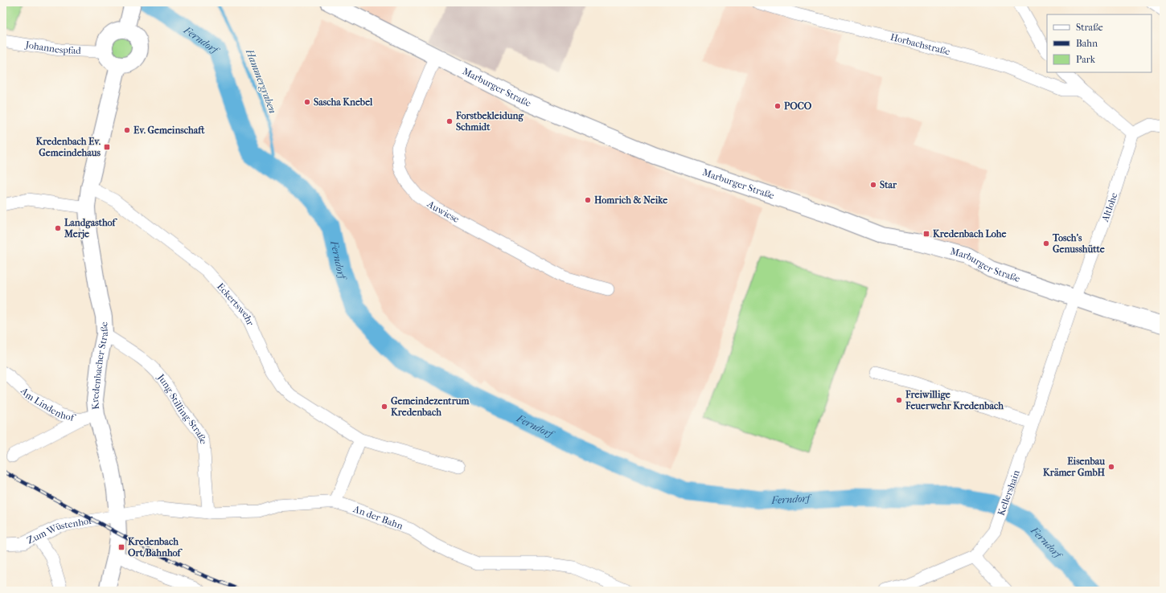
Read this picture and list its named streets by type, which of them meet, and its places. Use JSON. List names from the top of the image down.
{
  "streets": {
    "main road": ["Marburger Straße", "Kredenbacher Straße"],
    "street": [
      "Horbachstraße",
      "Johannespfad",
      "Altlohe",
      "Auwiese",
      "Eckertswehr",
      "Am Lindenhof",
      "Jung-Stilling-Straße",
      "Kellershain",
      "An der Bahn",
      "Zum Wüstenhof"
    ]
  },
  "crossings": [
    ["Johannespfad", "Kredenbacher Straße"],
    ["Marburger Straße", "Altlohe"],
    ["Marburger Straße", "Auwiese"],
    ["Marburger Straße", "Kellershain"],
    ["Altlohe", "Kellershain"],
    ["Eckertswehr", "Kredenbacher Straße"],
    ["Kredenbacher Straße", "Am Lindenhof"],
    ["Kredenbacher Straße", "Jung-Stilling-Straße"],
    ["Kredenbacher Straße", "An der Bahn"],
    ["Kredenbacher Straße", "Zum Wüstenhof"],
    ["Jung-Stilling-Straße", "An der Bahn"],
    ["An der Bahn", "Zum Wüstenhof"]
  ],
  "water": ["Ferndorf", "Hammergraben"],
  "places": {
    "other": [
      "Sascha Knebel",
      "POCO",
      "Forstbekleidung Schmidt",
      "Ev. Gemeinschaft",
      "Star",
      "Homrich & Neike",
      "Landgasthof Merje",
      "Tosch's Genusshütte",
      "Freiwillige Feuerwehr Kredenbach",
      "Gemeindezentrum Kredenbach",
      "Eisenbau Krämer GmbH"
    ],
    "transit": ["Kredenbach Ev. Gemeindehaus", "Kredenbach Lohe", "Kredenbach Ort/Bahnhof"]
  },
  "legend": ["Straße", "Bahn", "Park"]
}
